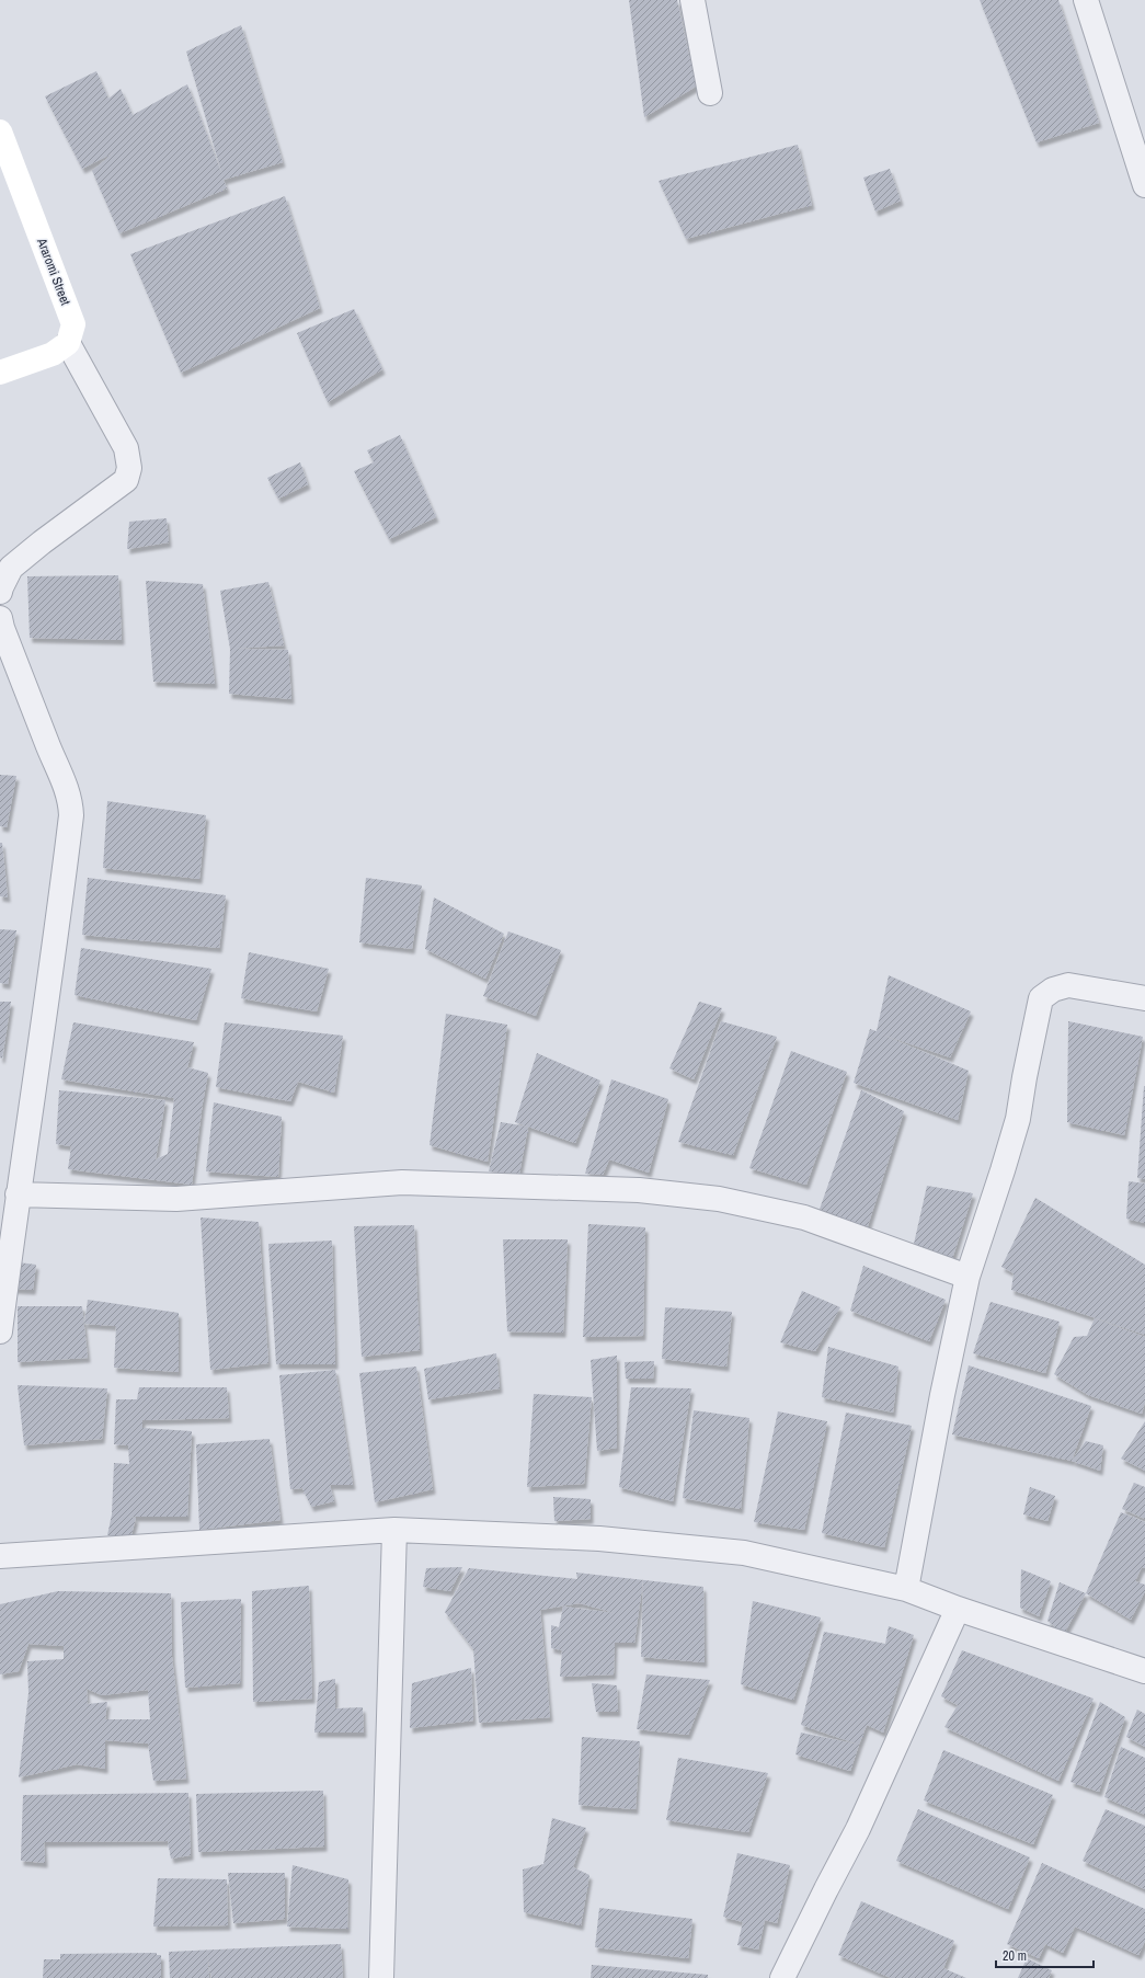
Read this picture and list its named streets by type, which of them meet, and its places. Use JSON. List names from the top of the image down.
{
  "streets": {
    "street": ["Araromi Street"]
  },
  "scale_bar": "20 m"
}
